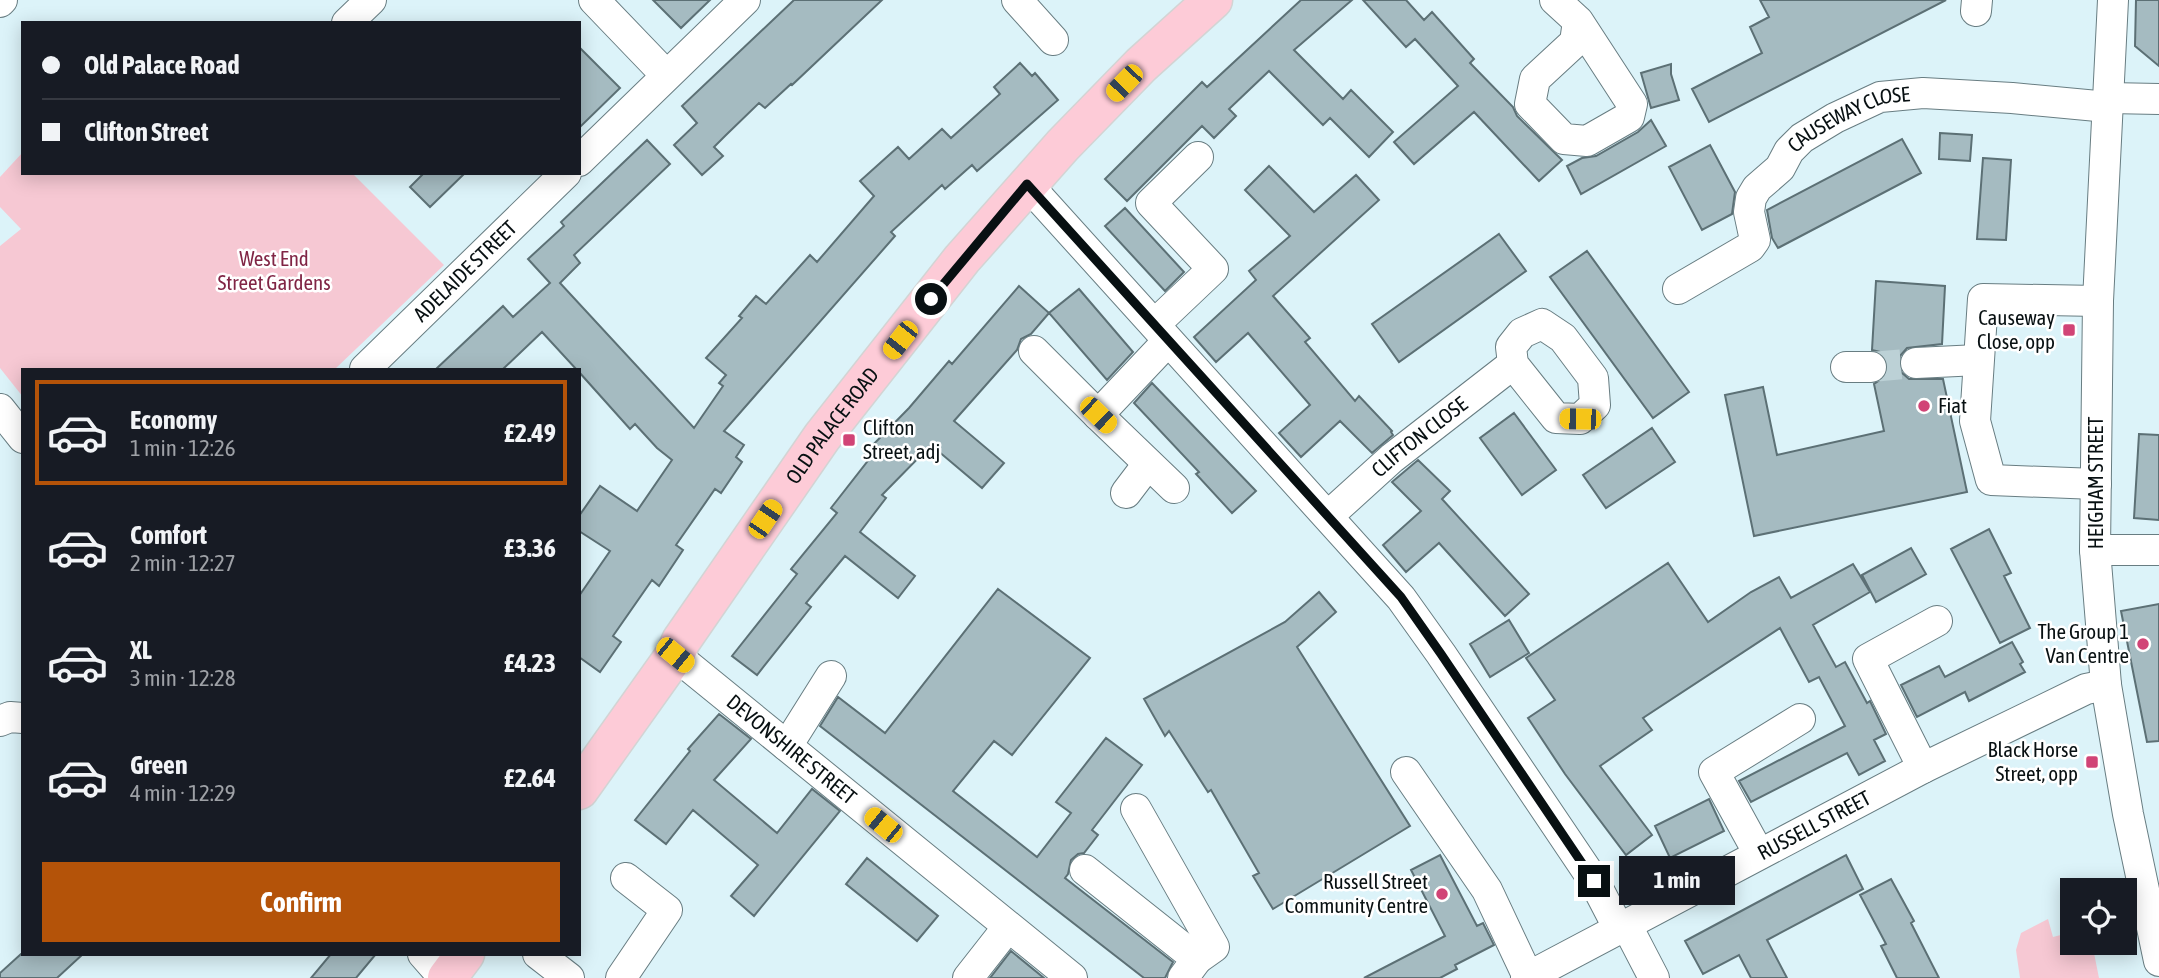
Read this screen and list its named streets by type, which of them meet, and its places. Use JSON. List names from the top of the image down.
{
  "streets": {
    "main road": ["OLD PALACE ROAD"],
    "street": [
      "CAUSEWAY CLOSE",
      "ADELAIDE STREET",
      "CLIFTON CLOSE",
      "HEIGHAM STREET",
      "DEVONSHIRE STREET",
      "RUSSELL STREET"
    ]
  },
  "crossings": [
    ["CAUSEWAY CLOSE", "HEIGHAM STREET"],
    ["OLD PALACE ROAD", "DEVONSHIRE STREET"],
    ["HEIGHAM STREET", "RUSSELL STREET"]
  ],
  "parks": ["West End Street Gardens"],
  "places": {
    "transit": ["Causeway Close, opp", "Clifton Street, adj", "Black Horse Street, opp"],
    "other": ["Fiat", "The Group 1 Van Centre", "Russell Street Community Centre"]
  },
  "page": {
    "banner": ["Old Palace Road", "Clifton Street"],
    "list": [
      {
        "name": "Economy",
        "note": "1 min · 12:26",
        "value": "£2.49"
      },
      {
        "name": "Comfort",
        "note": "2 min · 12:27",
        "value": "£3.36"
      },
      {
        "name": "XL",
        "note": "3 min · 12:28",
        "value": "£4.23"
      },
      {
        "name": "Green",
        "note": "4 min · 12:29",
        "value": "£2.64"
      }
    ],
    "buttons": "Confirm",
    "bubble": "1 min"
  }
}
